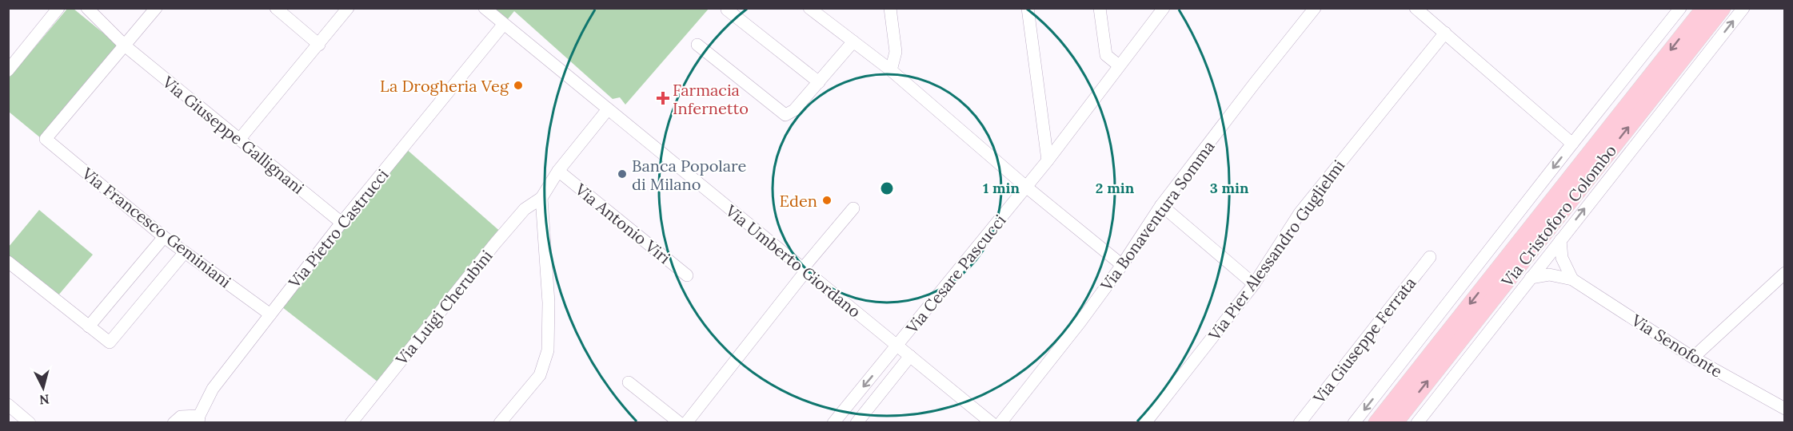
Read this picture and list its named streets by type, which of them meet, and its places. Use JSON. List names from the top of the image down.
{
  "streets": {
    "main road": ["Via Cristoforo Colombo"],
    "street": [
      "Via Giuseppe Gallignani",
      "Via Bonaventura Somma",
      "Via Antonio Viri",
      "Via Francesco Geminiani",
      "Via Pietro Castrucci",
      "Via Pier Alessandro Guglielmi",
      "Via Umberto Giordano",
      "Via Cesare Pascucci",
      "Via Luigi Cherubini",
      "Via Giuseppe Ferrata",
      "Via Senofonte"
    ]
  },
  "crossings": [
    ["Via Giuseppe Gallignani", "Via Francesco Geminiani"],
    ["Via Giuseppe Gallignani", "Via Pietro Castrucci"],
    ["Via Francesco Geminiani", "Via Pietro Castrucci"],
    ["Via Pietro Castrucci", "Via Umberto Giordano"],
    ["Via Umberto Giordano", "Via Cesare Pascucci"]
  ],
  "places": {
    "other": ["La Drogheria Veg", "Banca Popolare di Milano", "Eden"],
    "health": ["Farmacia Infernetto"]
  },
  "north": "bottom",
  "rings": ["1 min", "2 min", "3 min"]
}
